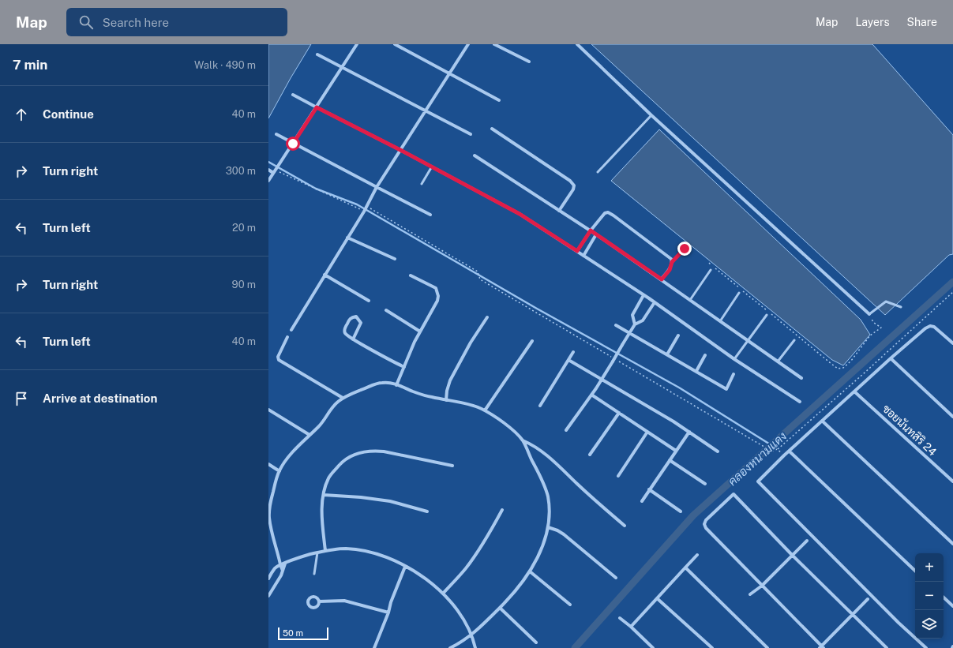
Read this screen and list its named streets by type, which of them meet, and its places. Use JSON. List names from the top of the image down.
{
  "streets": {
    "street": ["ซอยนันทสิริ 24"]
  },
  "water": ["คลองหนามแดง"],
  "scale_bar": "50 m",
  "page": {
    "header": "Map",
    "search": "Search here",
    "nav": ["Map", "Layers", "Share"],
    "heading": ["7 min", "Walk · 490 m"],
    "list": [
      ["Continue", "40 m"],
      ["Turn right", "300 m"],
      ["Turn left", "20 m"],
      ["Turn right", "90 m"],
      ["Turn left", "40 m"],
      "Arrive at destination"
    ],
    "map_buttons": ["+", "−"],
    "scale": "50 m"
  }
}
